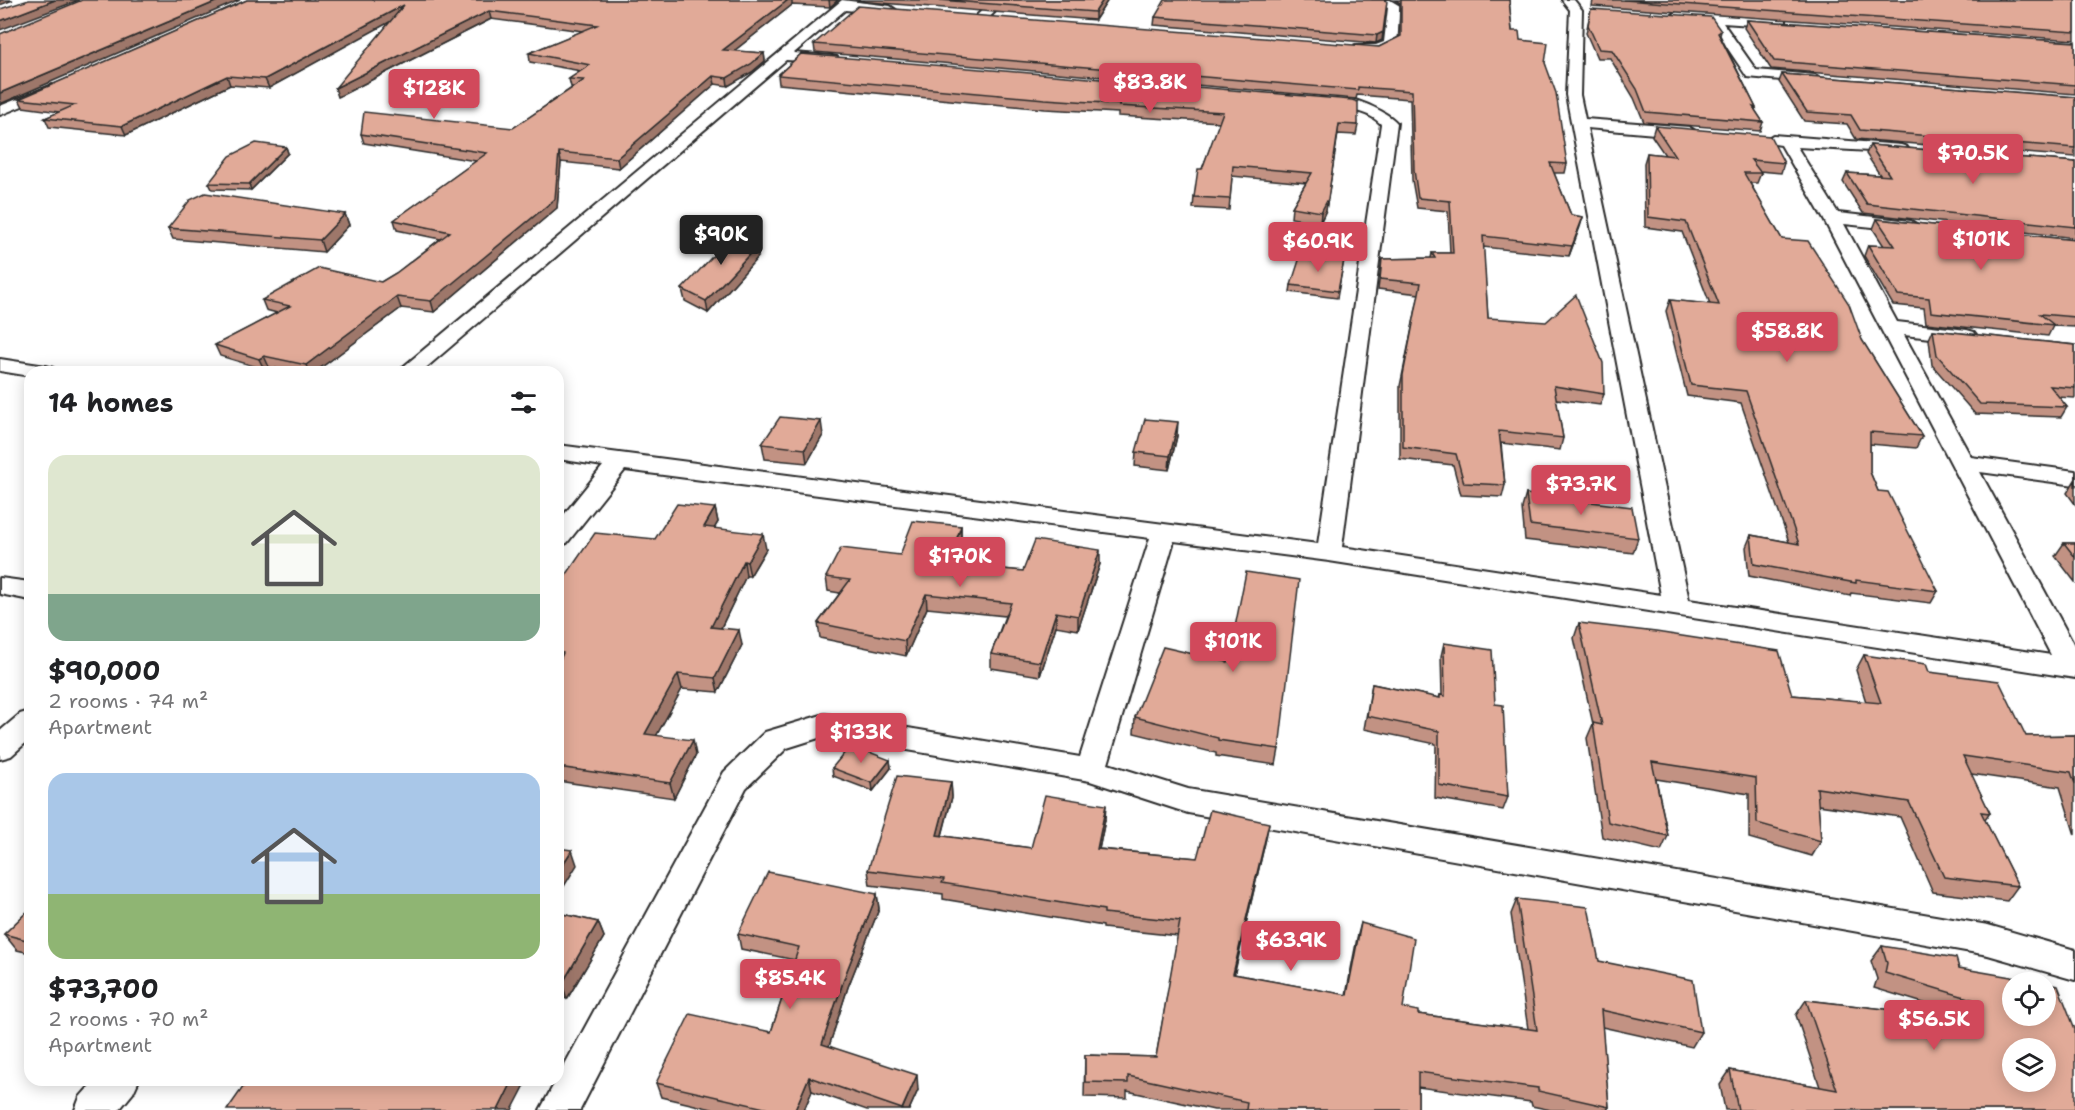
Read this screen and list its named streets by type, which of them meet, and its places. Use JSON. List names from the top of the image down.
{
  "page": {
    "price": [
      "$83.8K",
      "$128K",
      "$70.5K",
      "$90K",
      "$101K",
      "$60.9K",
      "$58.8K",
      "$73.7K",
      "$170K",
      "$101K",
      "$133K",
      "$63.9K",
      "$85.4K",
      "$56.5K"
    ],
    "heading": "14 homes",
    "list": [
      {
        "name": "$90,000",
        "note": "2 rooms · 74 m² · Apartment"
      },
      {
        "name": "$73,700",
        "note": "2 rooms · 70 m² · Apartment"
      }
    ]
  }
}
